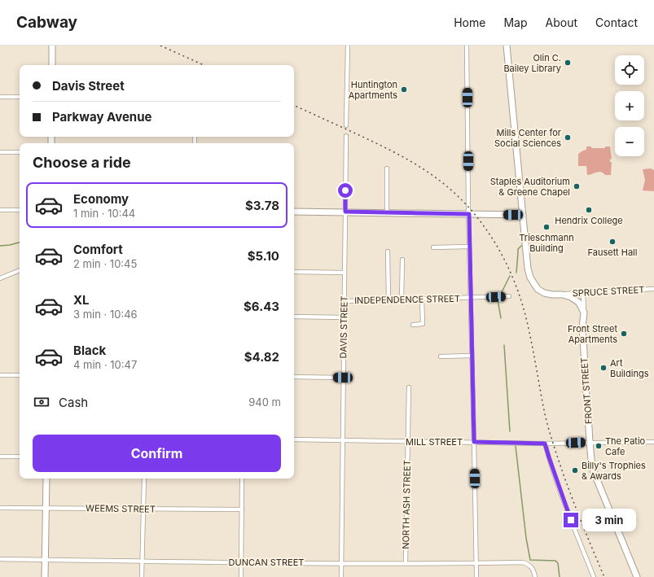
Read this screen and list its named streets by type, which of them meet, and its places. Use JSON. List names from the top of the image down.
{
  "streets": {
    "street": [
      "SPRUCE STREET",
      "INDEPENDENCE STREET",
      "DAVIS STREET",
      "FRONT STREET",
      "MILL STREET",
      "NORTH ASH STREET",
      "WEEMS STREET",
      "DUNCAN STREET"
    ]
  },
  "crossings": [
    ["SPRUCE STREET", "FRONT STREET"],
    ["INDEPENDENCE STREET", "DAVIS STREET"],
    ["DAVIS STREET", "MILL STREET"],
    ["DAVIS STREET", "DUNCAN STREET"],
    ["FRONT STREET", "MILL STREET"],
    ["MILL STREET", "NORTH ASH STREET"],
    ["NORTH ASH STREET", "DUNCAN STREET"]
  ],
  "places": [
    "Olin C. Bailey Library",
    "Huntington Apartments",
    "Mills Center for Social Sciences",
    "Staples Auditorium & Greene Chapel",
    "Hendrix College",
    "Trieschmann Building",
    "Fausett Hall",
    "Front Street Apartments",
    "Art Buildings",
    "The Patio Cafe",
    "Billy's Trophies & Awards"
  ],
  "page": {
    "header": "Cabway",
    "nav": [
      "Home",
      "Map",
      "About",
      "Contact"
    ],
    "map_buttons": ["+", "−"],
    "banner": ["Davis Street", "Parkway Avenue"],
    "heading": "Choose a ride",
    "list": [
      {
        "name": "Economy",
        "note": "1 min · 10:44",
        "value": "$3.78"
      },
      {
        "name": "Comfort",
        "note": "2 min · 10:45",
        "value": "$5.10"
      },
      {
        "name": "XL",
        "note": "3 min · 10:46",
        "value": "$6.43"
      },
      {
        "name": "Black",
        "note": "4 min · 10:47",
        "value": "$4.82"
      }
    ],
    "pay": ["Cash", "940 m"],
    "buttons": "Confirm",
    "bubble": "3 min"
  }
}
